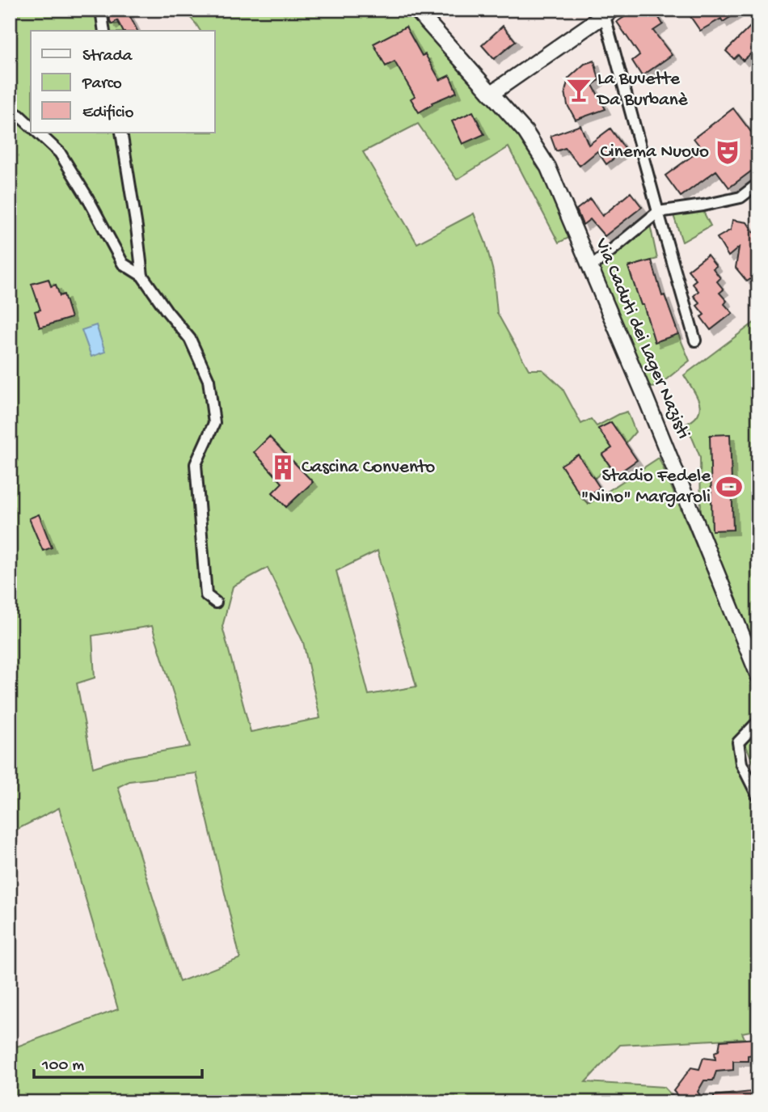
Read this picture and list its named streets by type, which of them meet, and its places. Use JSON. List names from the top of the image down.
{
  "streets": {
    "main road": ["Via Caduti dei Lager Nazisti"]
  },
  "places": {
    "bar": ["La Buvette Da Burbanè"],
    "theatre": ["Cinema Nuovo"],
    "building": ["Cascina Convento"],
    "sports": ["Stadio Fedele \"Nino\" Margaroli"]
  },
  "legend": ["Strada", "Parco", "Edificio"],
  "scale_bar": "100 m"
}
